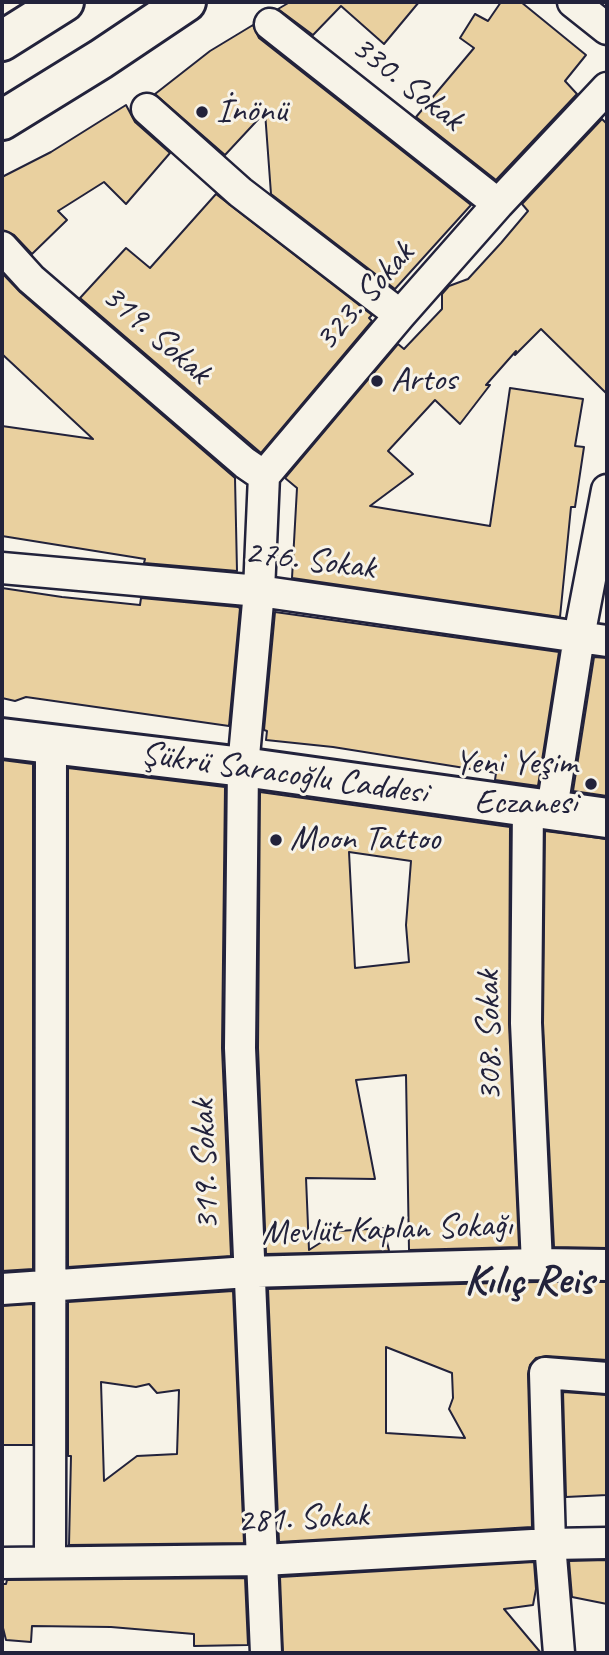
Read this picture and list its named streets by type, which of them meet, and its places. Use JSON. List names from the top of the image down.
{
  "streets": {
    "street": [
      "330. Sokak",
      "323. Sokak",
      "319. Sokak",
      "276. Sokak",
      "Şükrü Saracoğlu Caddesi",
      "308. Sokak",
      "Mevlüt Kaplan Sokağı",
      "281. Sokak"
    ]
  },
  "crossings": [
    ["330. Sokak", "323. Sokak"],
    ["323. Sokak", "319. Sokak"],
    ["319. Sokak", "276. Sokak"],
    ["319. Sokak", "Şükrü Saracoğlu Caddesi"],
    ["319. Sokak", "Mevlüt Kaplan Sokağı"],
    ["319. Sokak", "281. Sokak"],
    ["276. Sokak", "308. Sokak"],
    ["Şükrü Saracoğlu Caddesi", "308. Sokak"],
    ["308. Sokak", "Mevlüt Kaplan Sokağı"]
  ],
  "districts": ["Kılıç Reis"],
  "places": [
    "İnönü",
    "Artos",
    "Yeni Yeşim Eczanesi",
    "Moon Tattoo"
  ]
}
